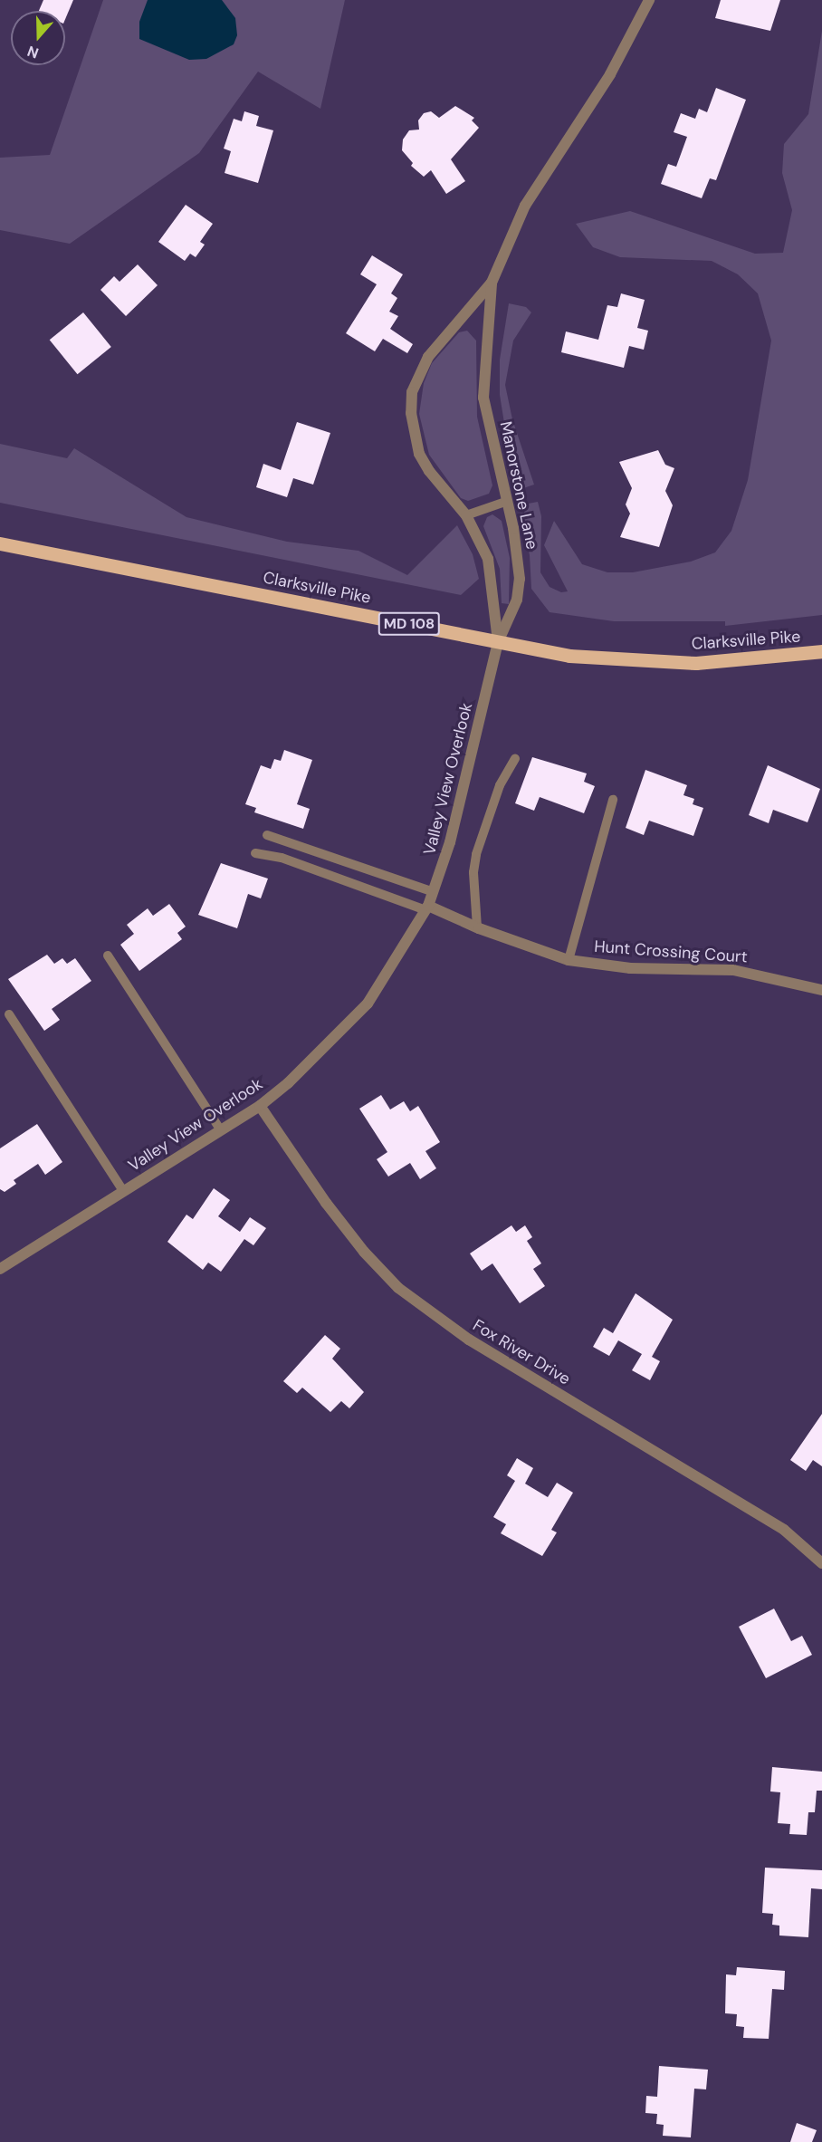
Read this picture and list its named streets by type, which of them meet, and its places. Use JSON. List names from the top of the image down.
{
  "streets": {
    "main road": ["Clarksville Pike", "MD 108"],
    "street": [
      "Manorstone Lane",
      "Valley View Overlook",
      "Hunt Crossing Court",
      "Fox River Drive"
    ]
  },
  "crossings": [
    ["Manorstone Lane", "Clarksville Pike"],
    ["Manorstone Lane", "Valley View Overlook"],
    ["Clarksville Pike", "Valley View Overlook"],
    ["Valley View Overlook", "Hunt Crossing Court"],
    ["Valley View Overlook", "Fox River Drive"]
  ],
  "north": "bottom"
}
